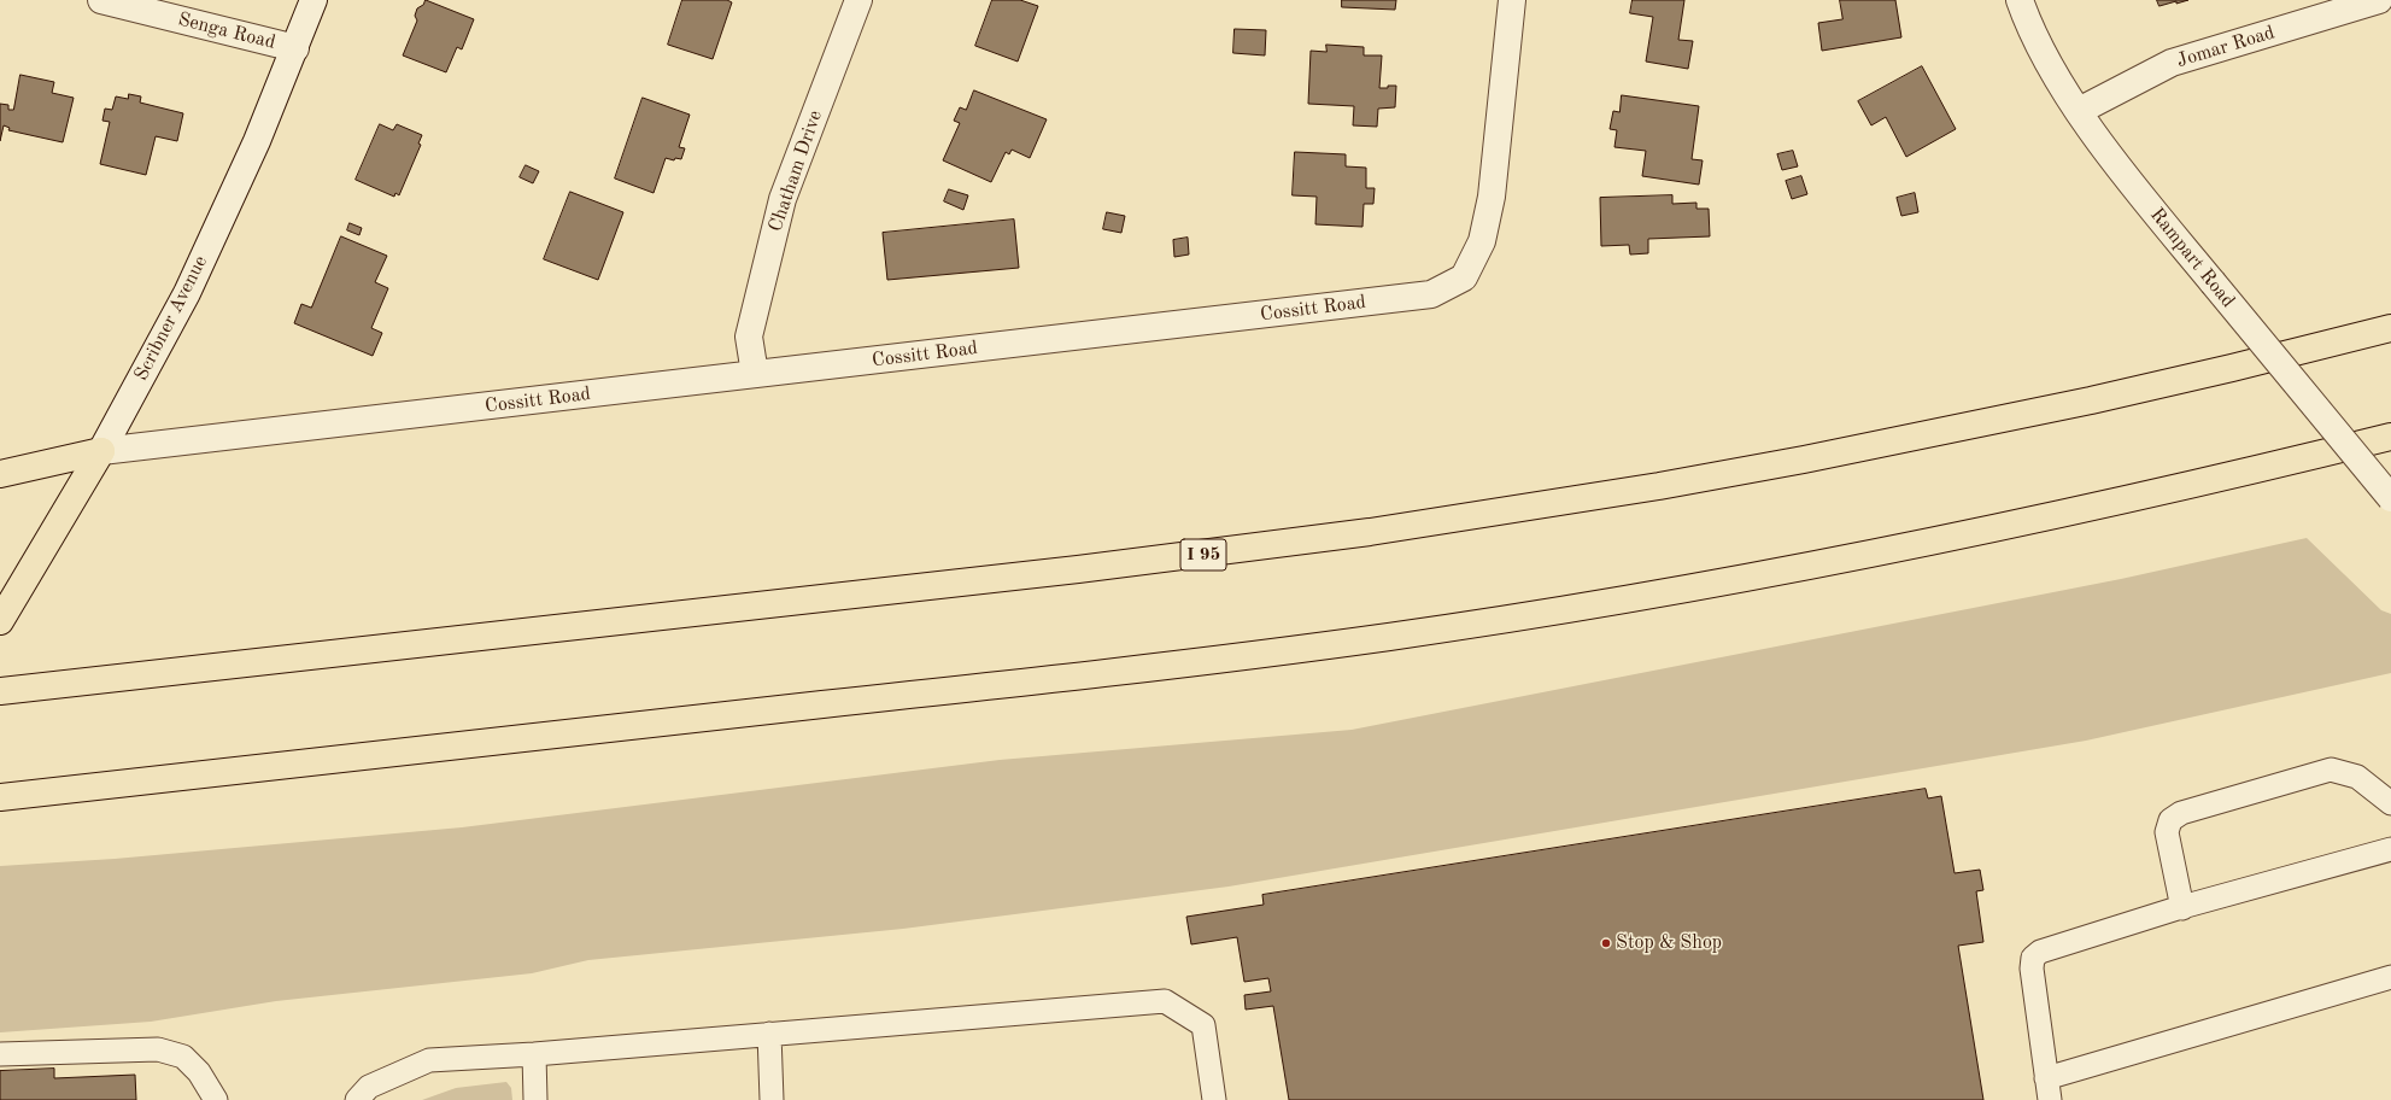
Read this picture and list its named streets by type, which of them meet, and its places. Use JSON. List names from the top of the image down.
{
  "streets": {
    "main road": ["Scribner Avenue", "I 95"],
    "street": [
      "Senga Road",
      "Jomar Road",
      "Chatham Drive",
      "Rampart Road",
      "Cossitt Road"
    ]
  },
  "crossings": [
    ["Senga Road", "Scribner Avenue"],
    ["Jomar Road", "Rampart Road"],
    ["Chatham Drive", "Cossitt Road"],
    ["Cossitt Road", "Scribner Avenue"]
  ],
  "places": ["Stop & Shop"]
}
